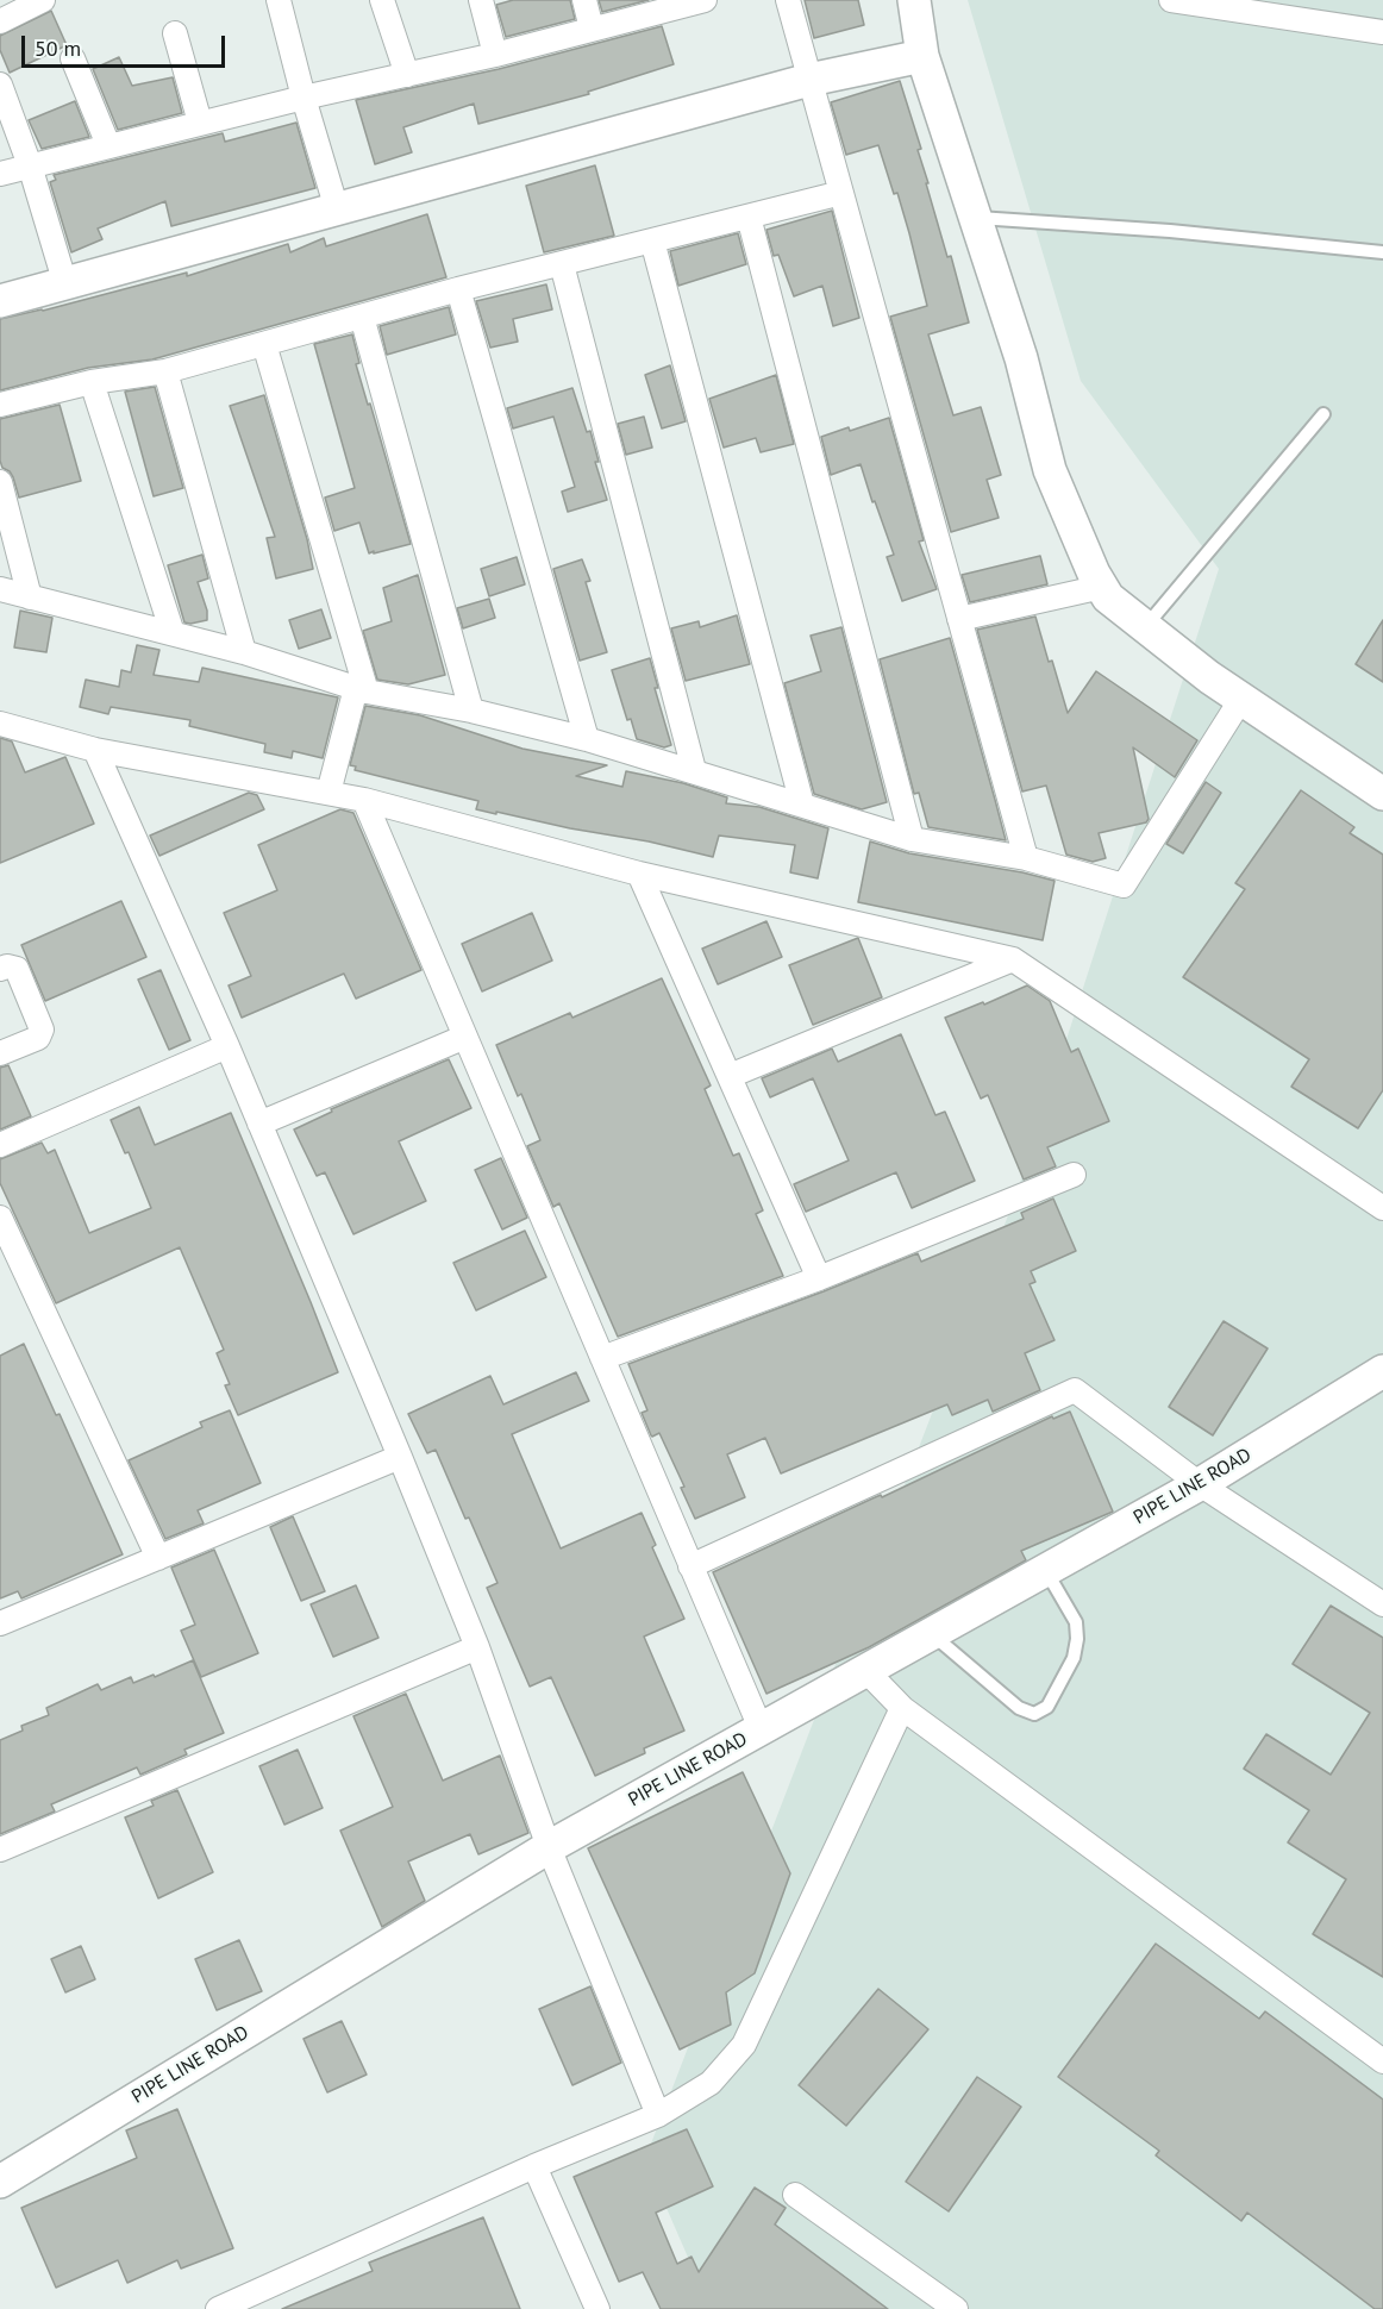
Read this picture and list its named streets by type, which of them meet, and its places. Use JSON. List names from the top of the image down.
{
  "streets": {
    "street": ["PIPE LINE ROAD"]
  },
  "scale_bar": "50 m"
}
